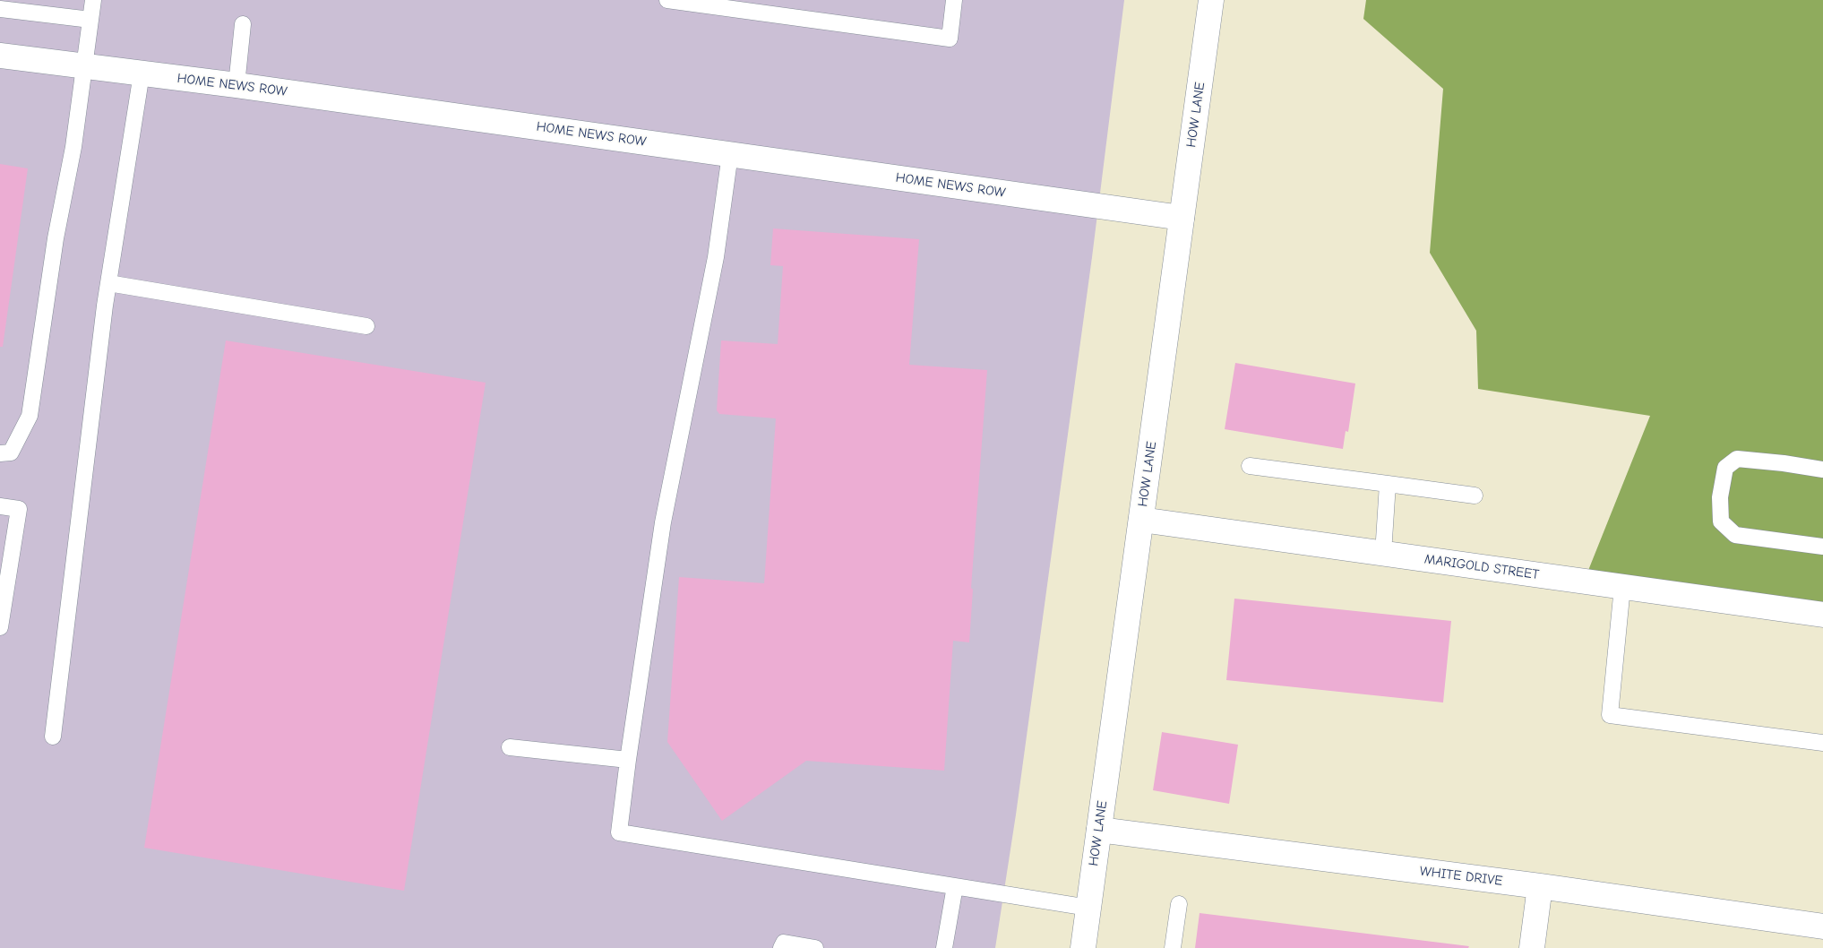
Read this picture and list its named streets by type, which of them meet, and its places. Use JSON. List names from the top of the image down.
{
  "streets": {
    "street": [
      "HOME NEWS ROW",
      "HOW LANE",
      "MARIGOLD STREET",
      "WHITE DRIVE"
    ]
  },
  "crossings": [
    ["HOME NEWS ROW", "HOW LANE"],
    ["HOW LANE", "MARIGOLD STREET"],
    ["HOW LANE", "WHITE DRIVE"]
  ]
}
